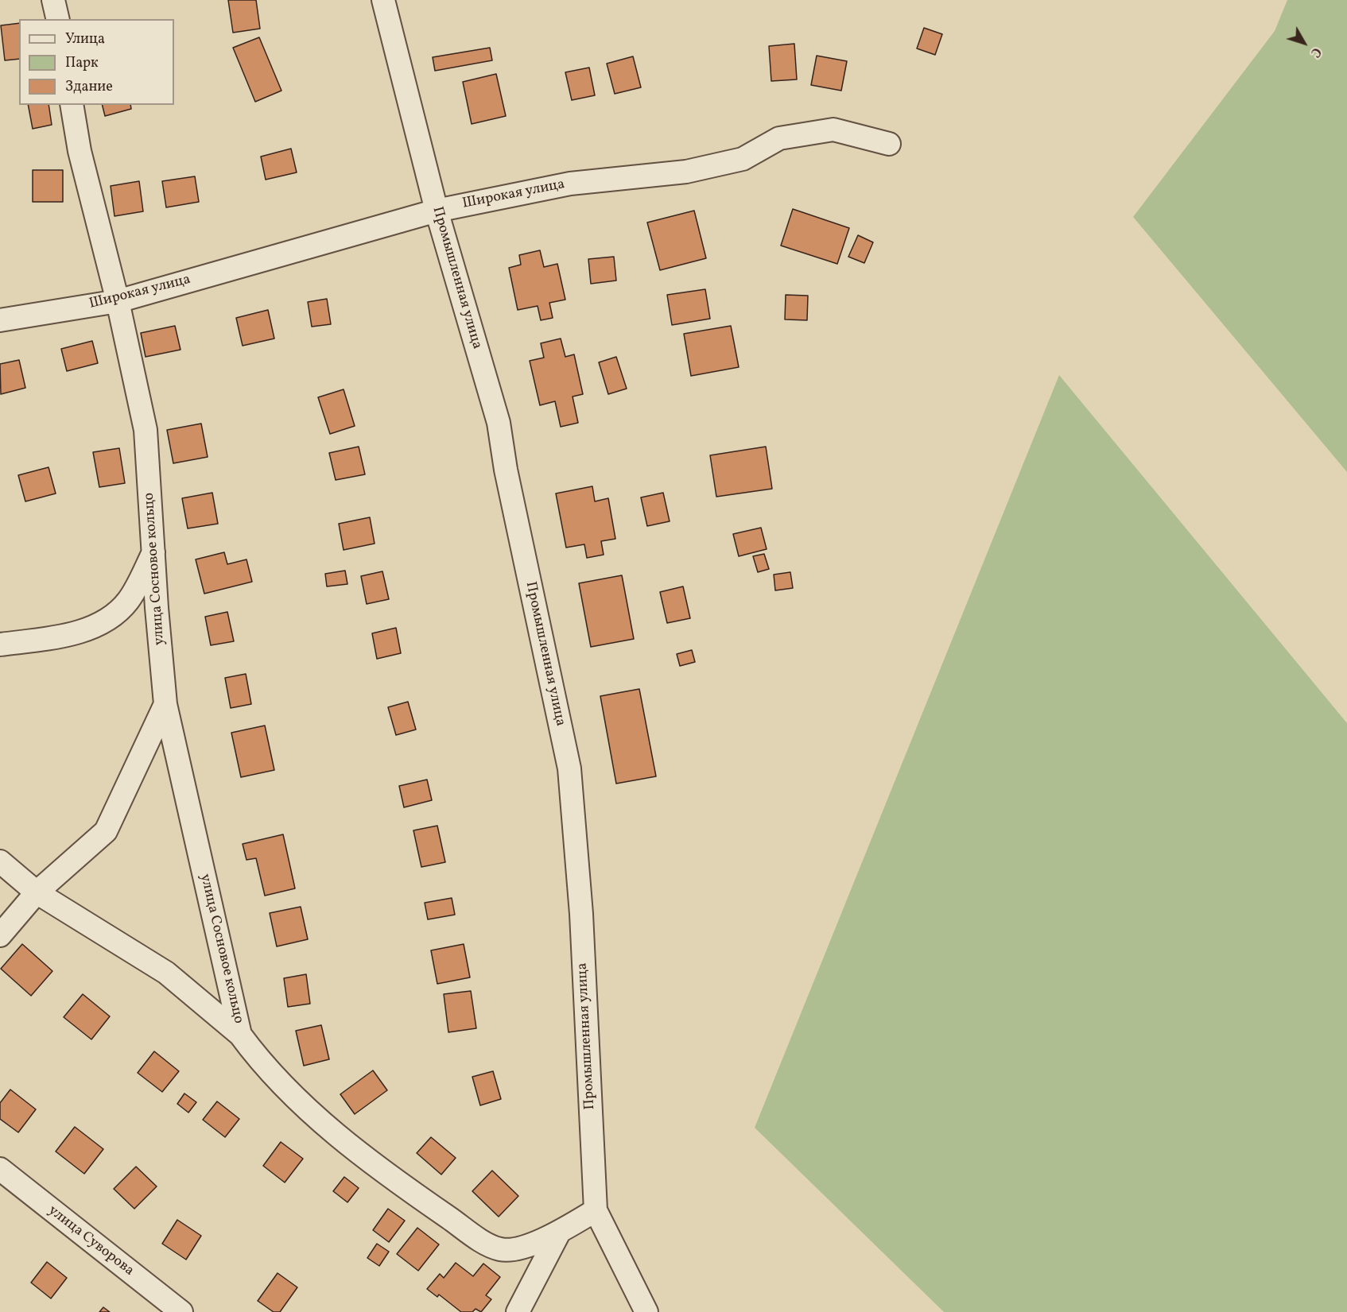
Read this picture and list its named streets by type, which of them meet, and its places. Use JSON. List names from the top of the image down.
{
  "streets": {
    "street": [
      "Широкая улица",
      "Промышленная улица",
      "улица Сосновое кольцо",
      "улица Суворова"
    ]
  },
  "crossings": [
    ["Широкая улица", "Промышленная улица"],
    ["Широкая улица", "улица Сосновое кольцо"],
    ["Промышленная улица", "улица Сосновое кольцо"]
  ],
  "legend": ["Улица", "Парк", "Здание"],
  "north": "bottom right"
}
